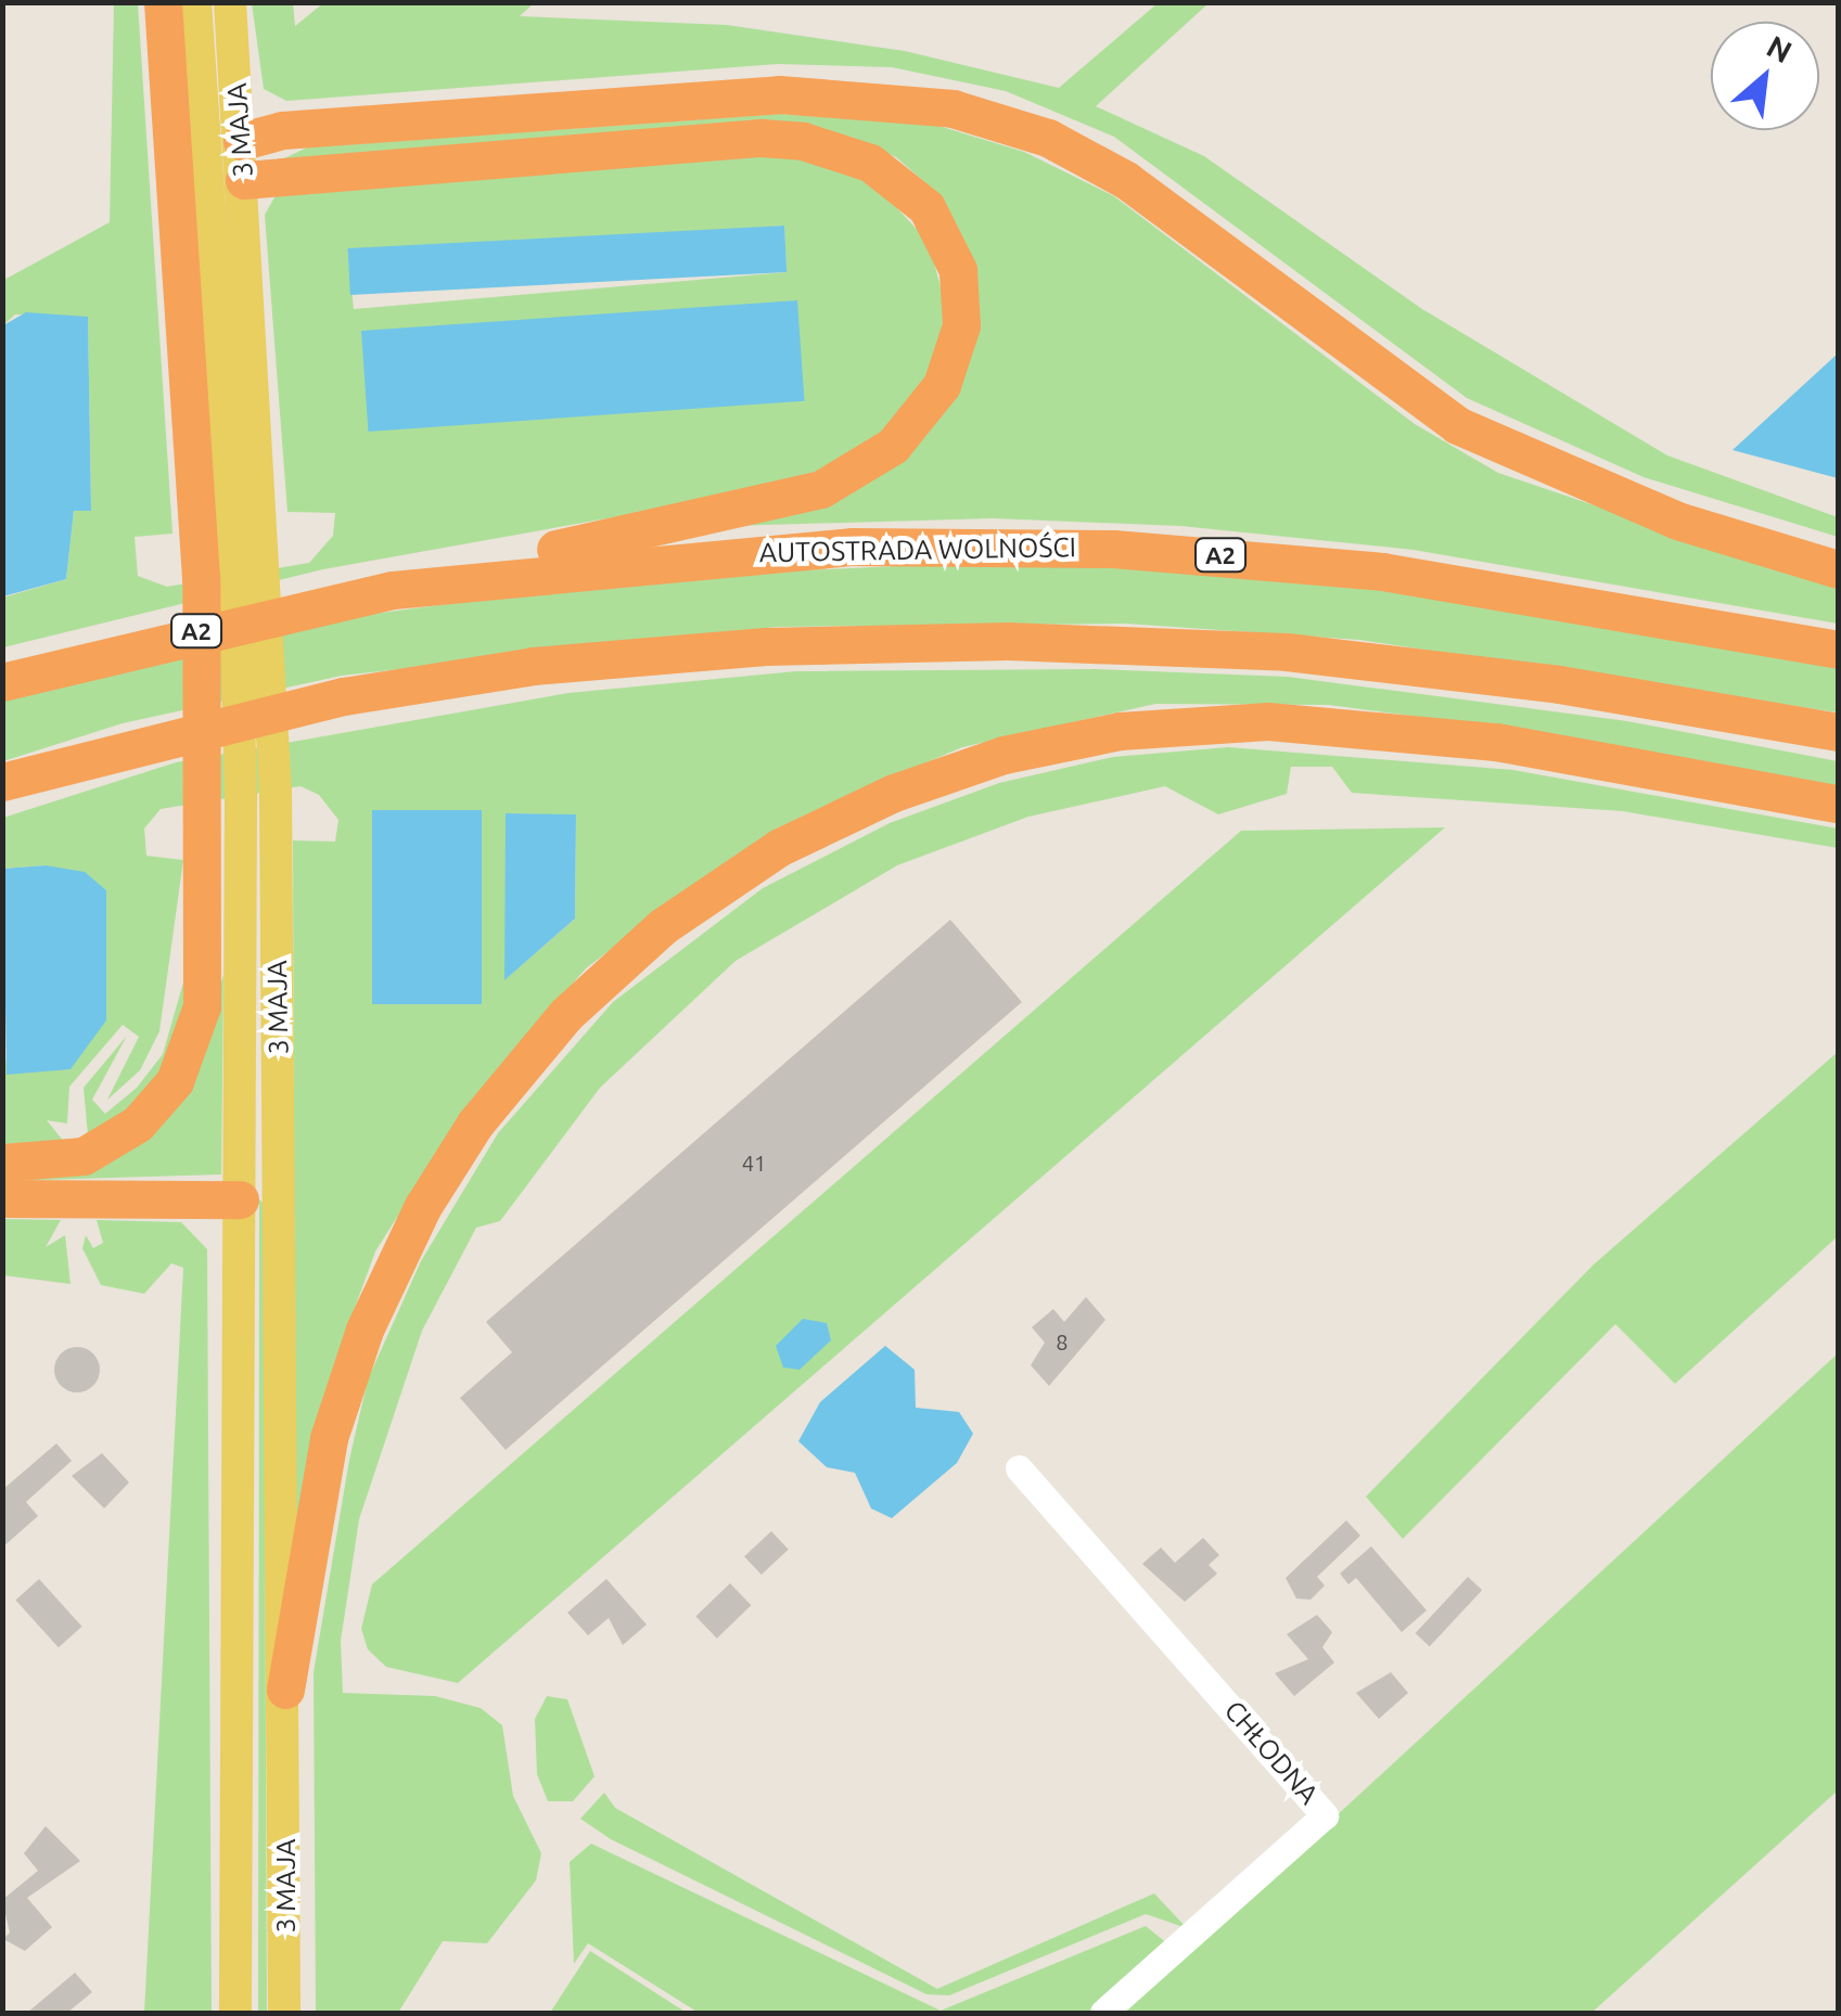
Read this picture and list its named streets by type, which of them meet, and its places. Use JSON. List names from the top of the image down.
{
  "streets": {
    "highway": ["AUTOSTRADA WOLNOŚCI", "A2"],
    "main road": ["3 MAJA"],
    "street": ["CHŁODNA"]
  },
  "house_numbers": ["41", "8"],
  "north": "top right"
}
